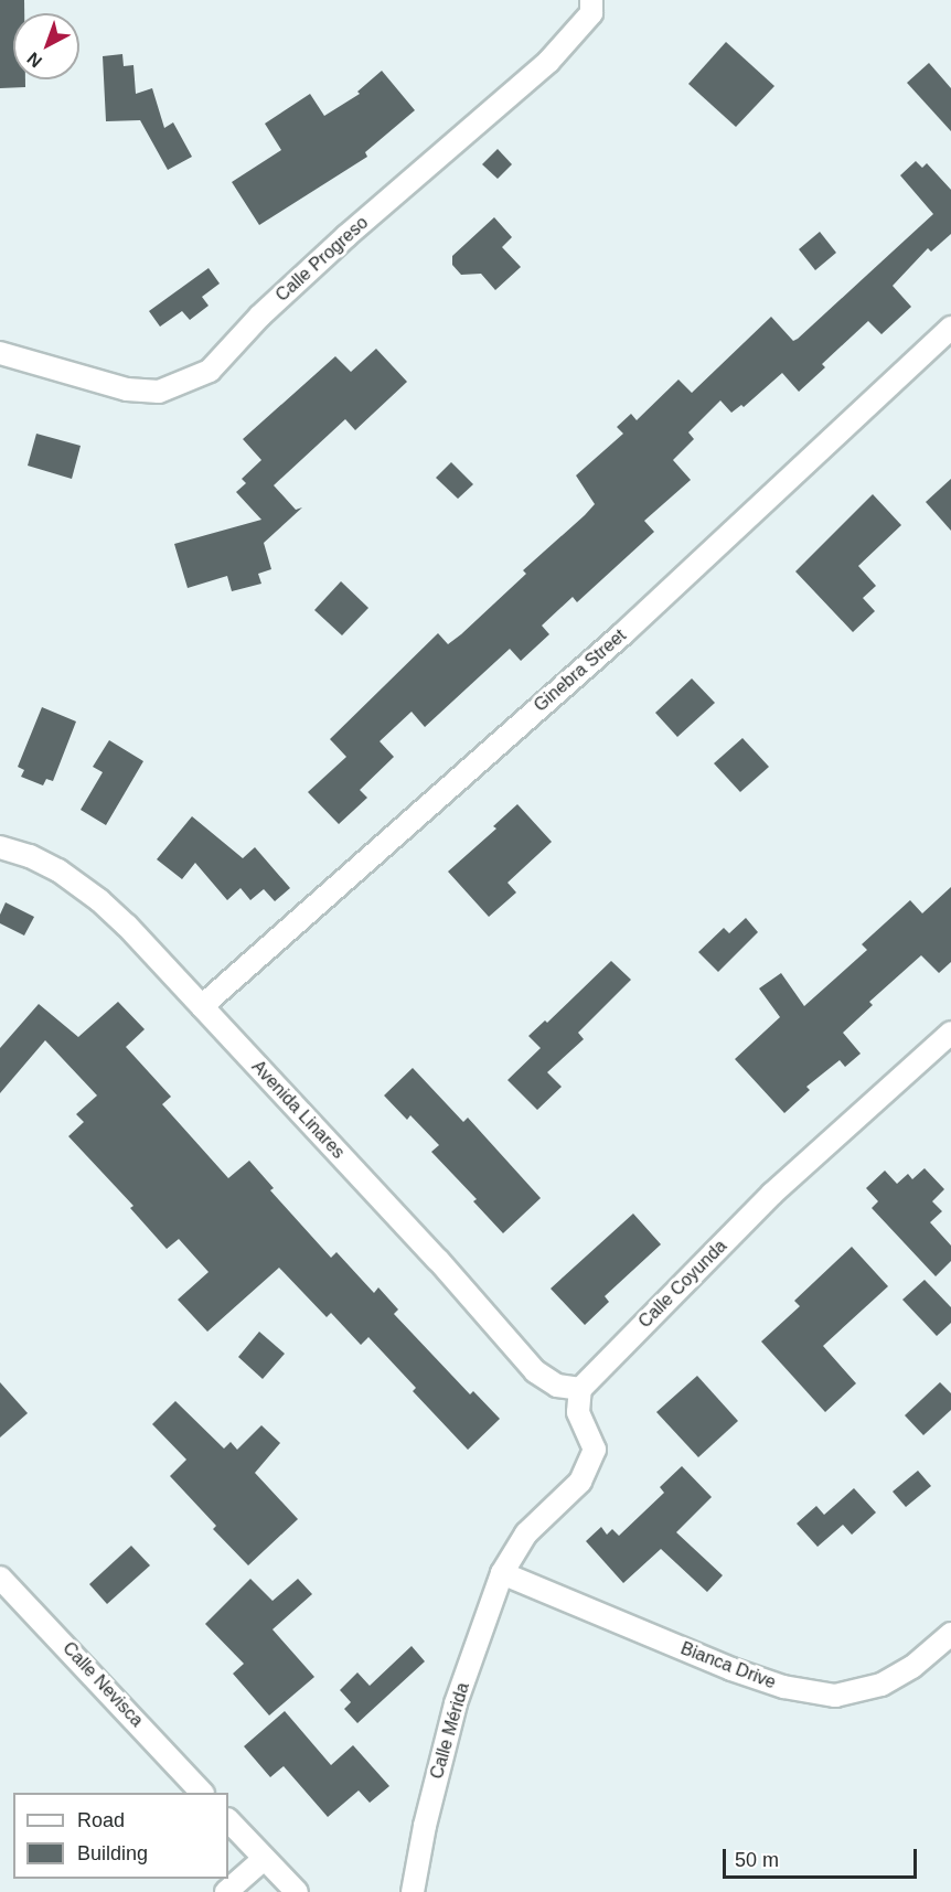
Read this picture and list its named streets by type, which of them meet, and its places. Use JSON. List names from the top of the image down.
{
  "streets": {
    "street": [
      "Calle Progreso",
      "Ginebra Street",
      "Avenida Linares",
      "Calle Coyunda",
      "Bianca Drive",
      "Calle Nevisca",
      "Calle Mérida"
    ]
  },
  "crossings": [
    ["Ginebra Street", "Avenida Linares"],
    ["Avenida Linares", "Calle Coyunda"],
    ["Bianca Drive", "Calle Mérida"]
  ],
  "legend": ["Road", "Building"],
  "scale_bar": "50 m",
  "north": "bottom left"
}
